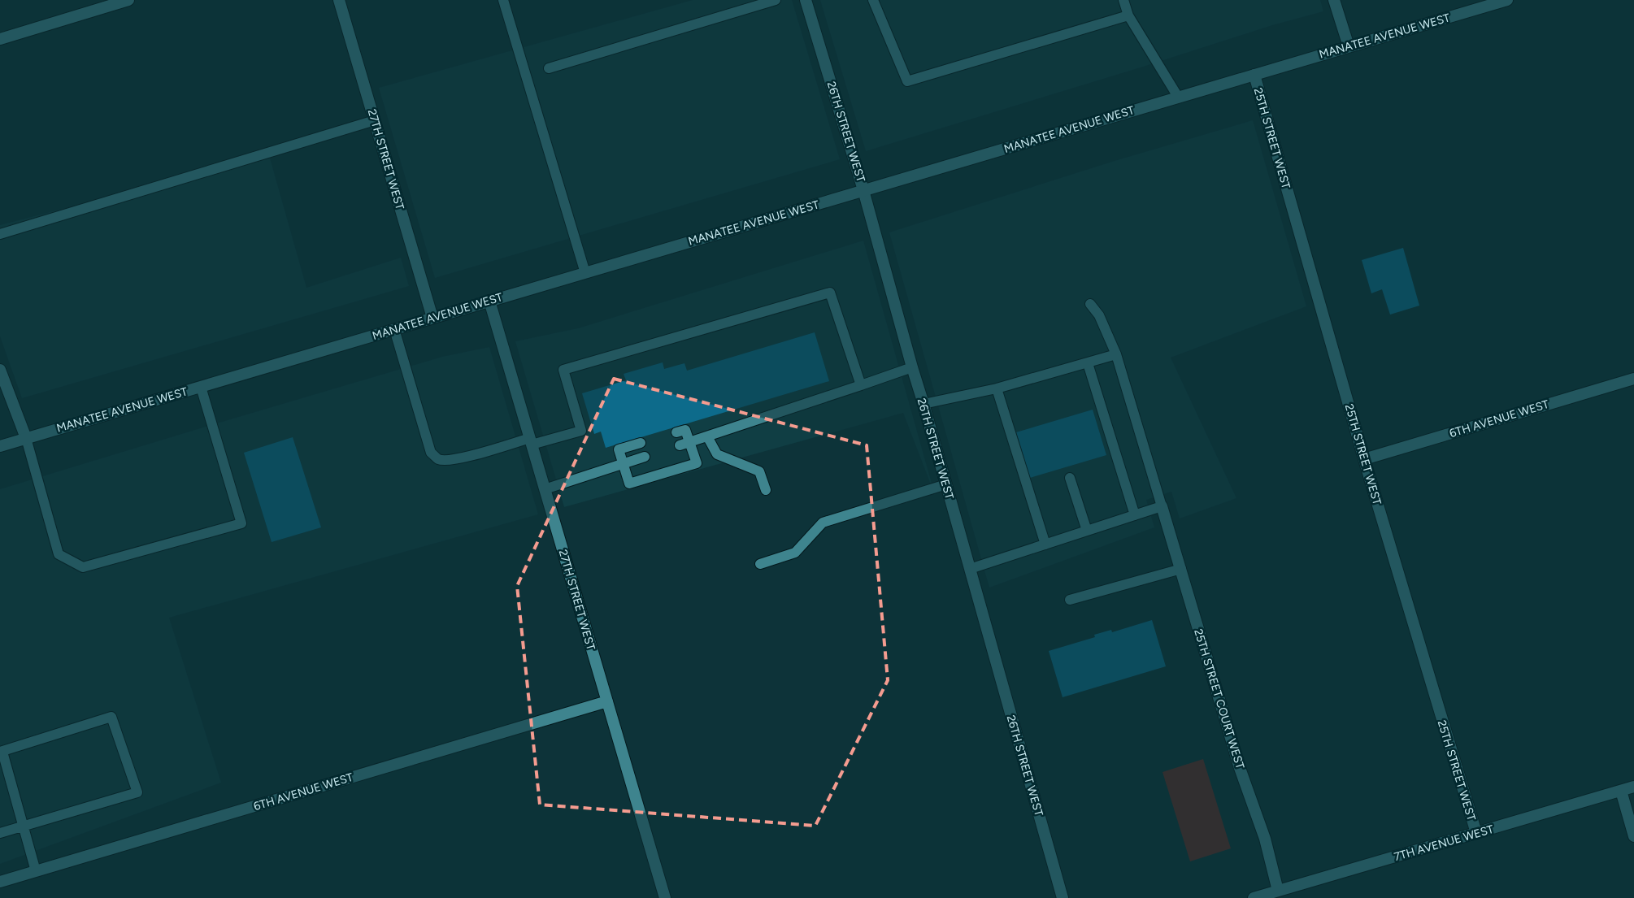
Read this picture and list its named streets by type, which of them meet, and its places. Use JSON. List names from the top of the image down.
{
  "streets": {
    "street": [
      "MANATEE AVENUE WEST",
      "26TH STREET WEST",
      "25TH STREET WEST",
      "27TH STREET WEST",
      "6TH AVENUE WEST",
      "25TH STREET COURT WEST",
      "7TH AVENUE WEST"
    ]
  },
  "crossings": [
    ["MANATEE AVENUE WEST", "26TH STREET WEST"],
    ["MANATEE AVENUE WEST", "25TH STREET WEST"],
    ["MANATEE AVENUE WEST", "27TH STREET WEST"],
    ["25TH STREET WEST", "6TH AVENUE WEST"],
    ["25TH STREET WEST", "7TH AVENUE WEST"],
    ["27TH STREET WEST", "6TH AVENUE WEST"],
    ["25TH STREET COURT WEST", "7TH AVENUE WEST"]
  ]
}
